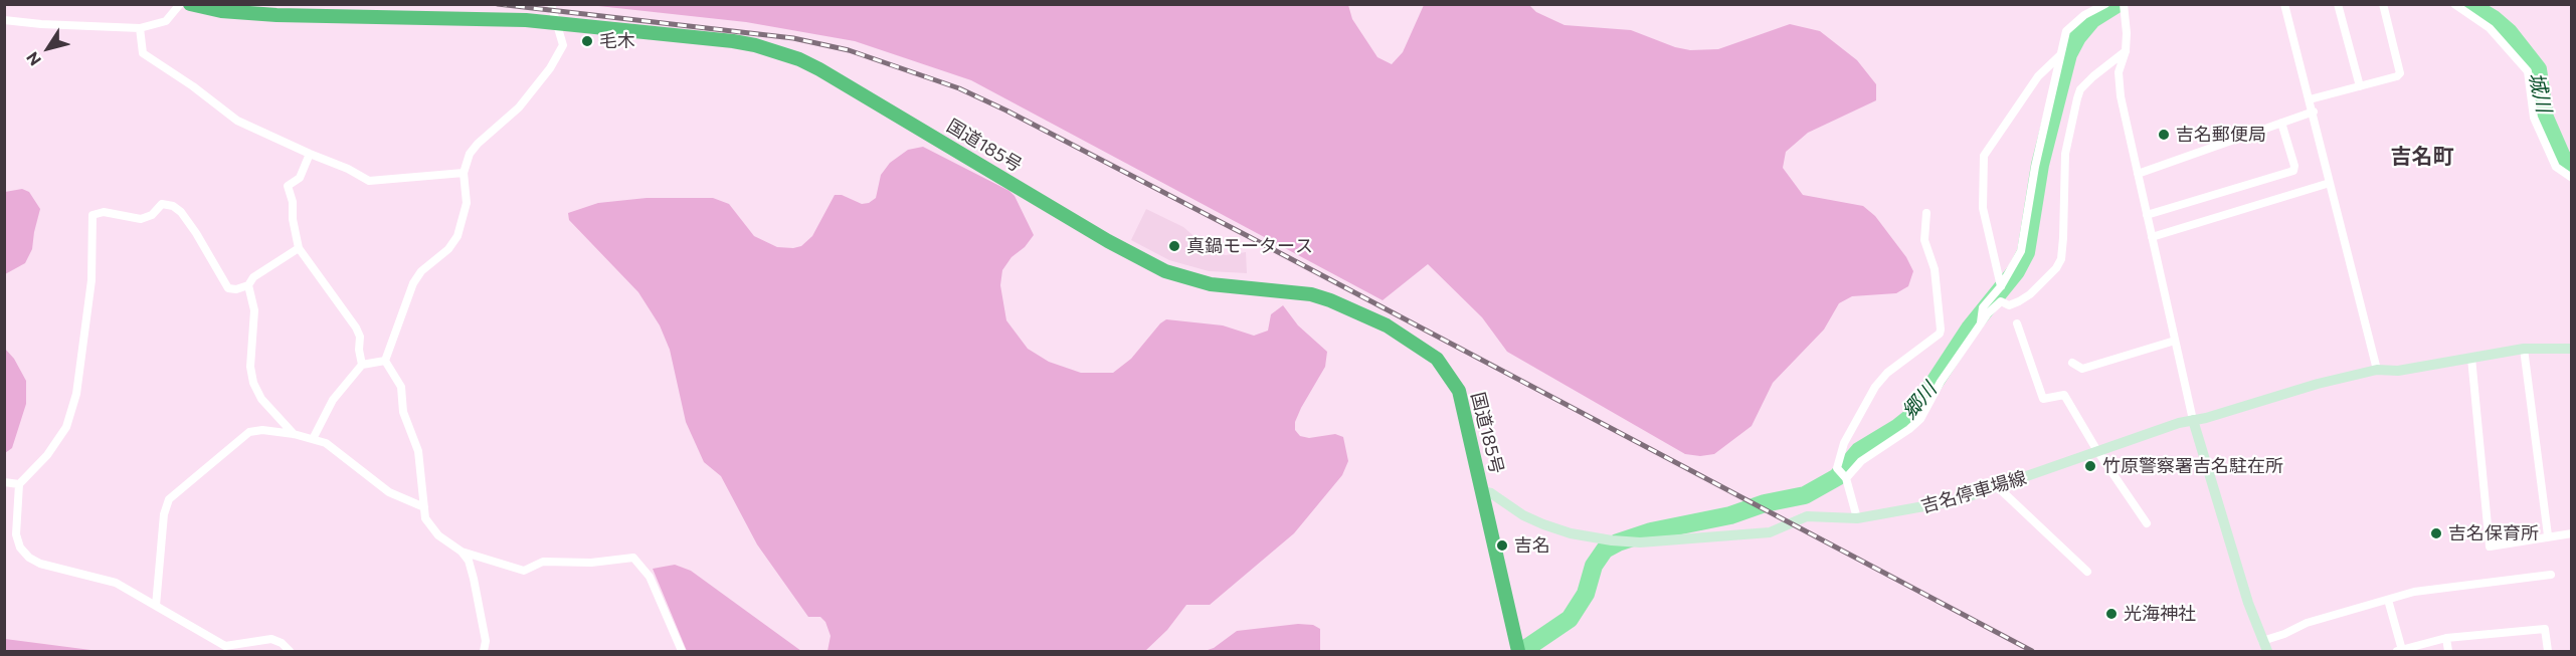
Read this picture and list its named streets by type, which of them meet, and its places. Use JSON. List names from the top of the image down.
{
  "streets": {
    "highway": ["国道185号"],
    "main road": ["吉名停車場線"]
  },
  "crossings": [
    ["国道185号", "吉名停車場線"]
  ],
  "districts": ["吉名町"],
  "water": ["城川", "郷川"],
  "places": [
    "毛木",
    "吉名郵便局",
    "真鍋モータース",
    "竹原警察署吉名駐在所",
    "吉名保育所",
    "吉名",
    "光海神社"
  ],
  "north": "bottom left"
}
